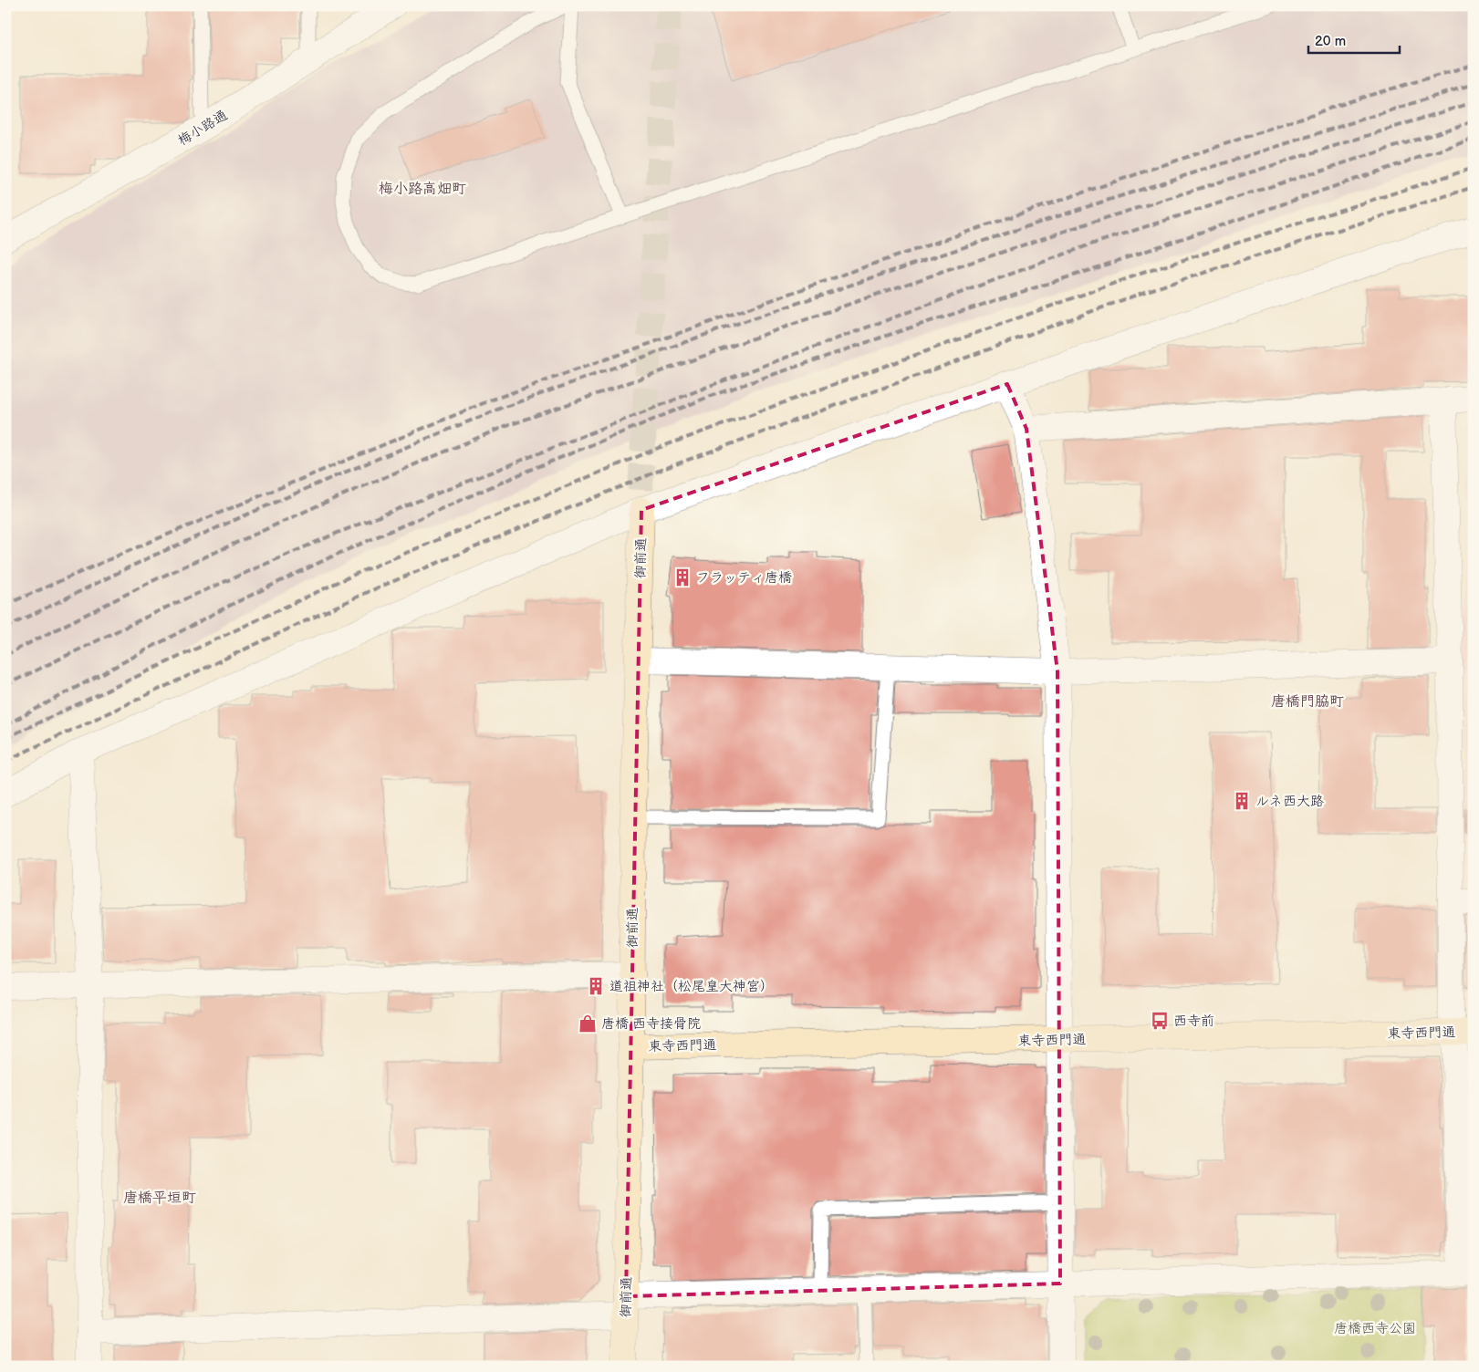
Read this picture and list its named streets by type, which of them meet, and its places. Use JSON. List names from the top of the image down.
{
  "streets": {
    "street": ["梅小路通", "御前通", "東寺西門通"]
  },
  "crossings": [
    ["御前通", "東寺西門通"]
  ],
  "districts": ["梅小路高畑町", "唐橋門脇町", "唐橋平垣町"],
  "parks": ["唐橋西寺公園"],
  "places": {
    "building": ["フラッティ唐橋", "ルネ西大路", "道祖神社（松尾皇大神宮）"],
    "bus stop": ["西寺前"],
    "shop": ["唐橋 西寺接骨院"]
  },
  "scale_bar": "20 m"
}
